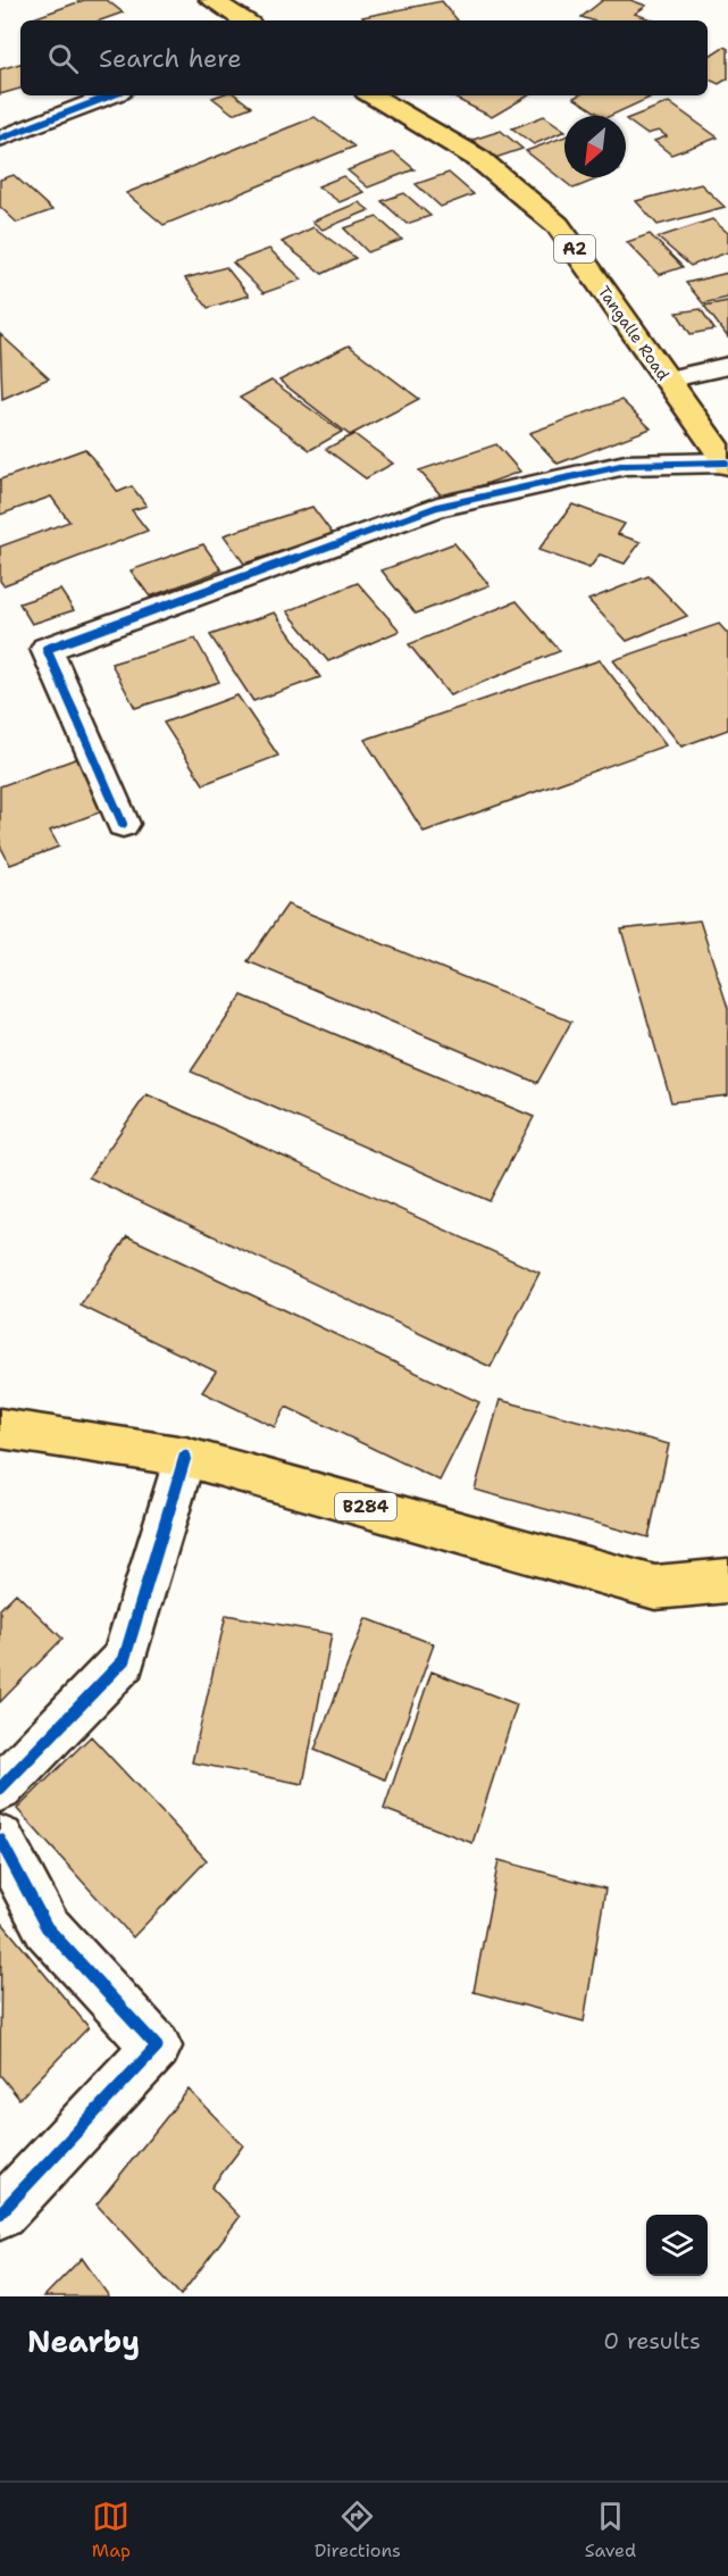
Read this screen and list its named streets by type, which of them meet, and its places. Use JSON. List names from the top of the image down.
{
  "streets": {
    "main road": ["A2", "Tangalle Road", "B284"]
  },
  "north": "bottom left",
  "page": {
    "search": "Search here",
    "heading": ["Nearby", "0 results"],
    "nav": ["Map", "Directions", "Saved"]
  }
}
